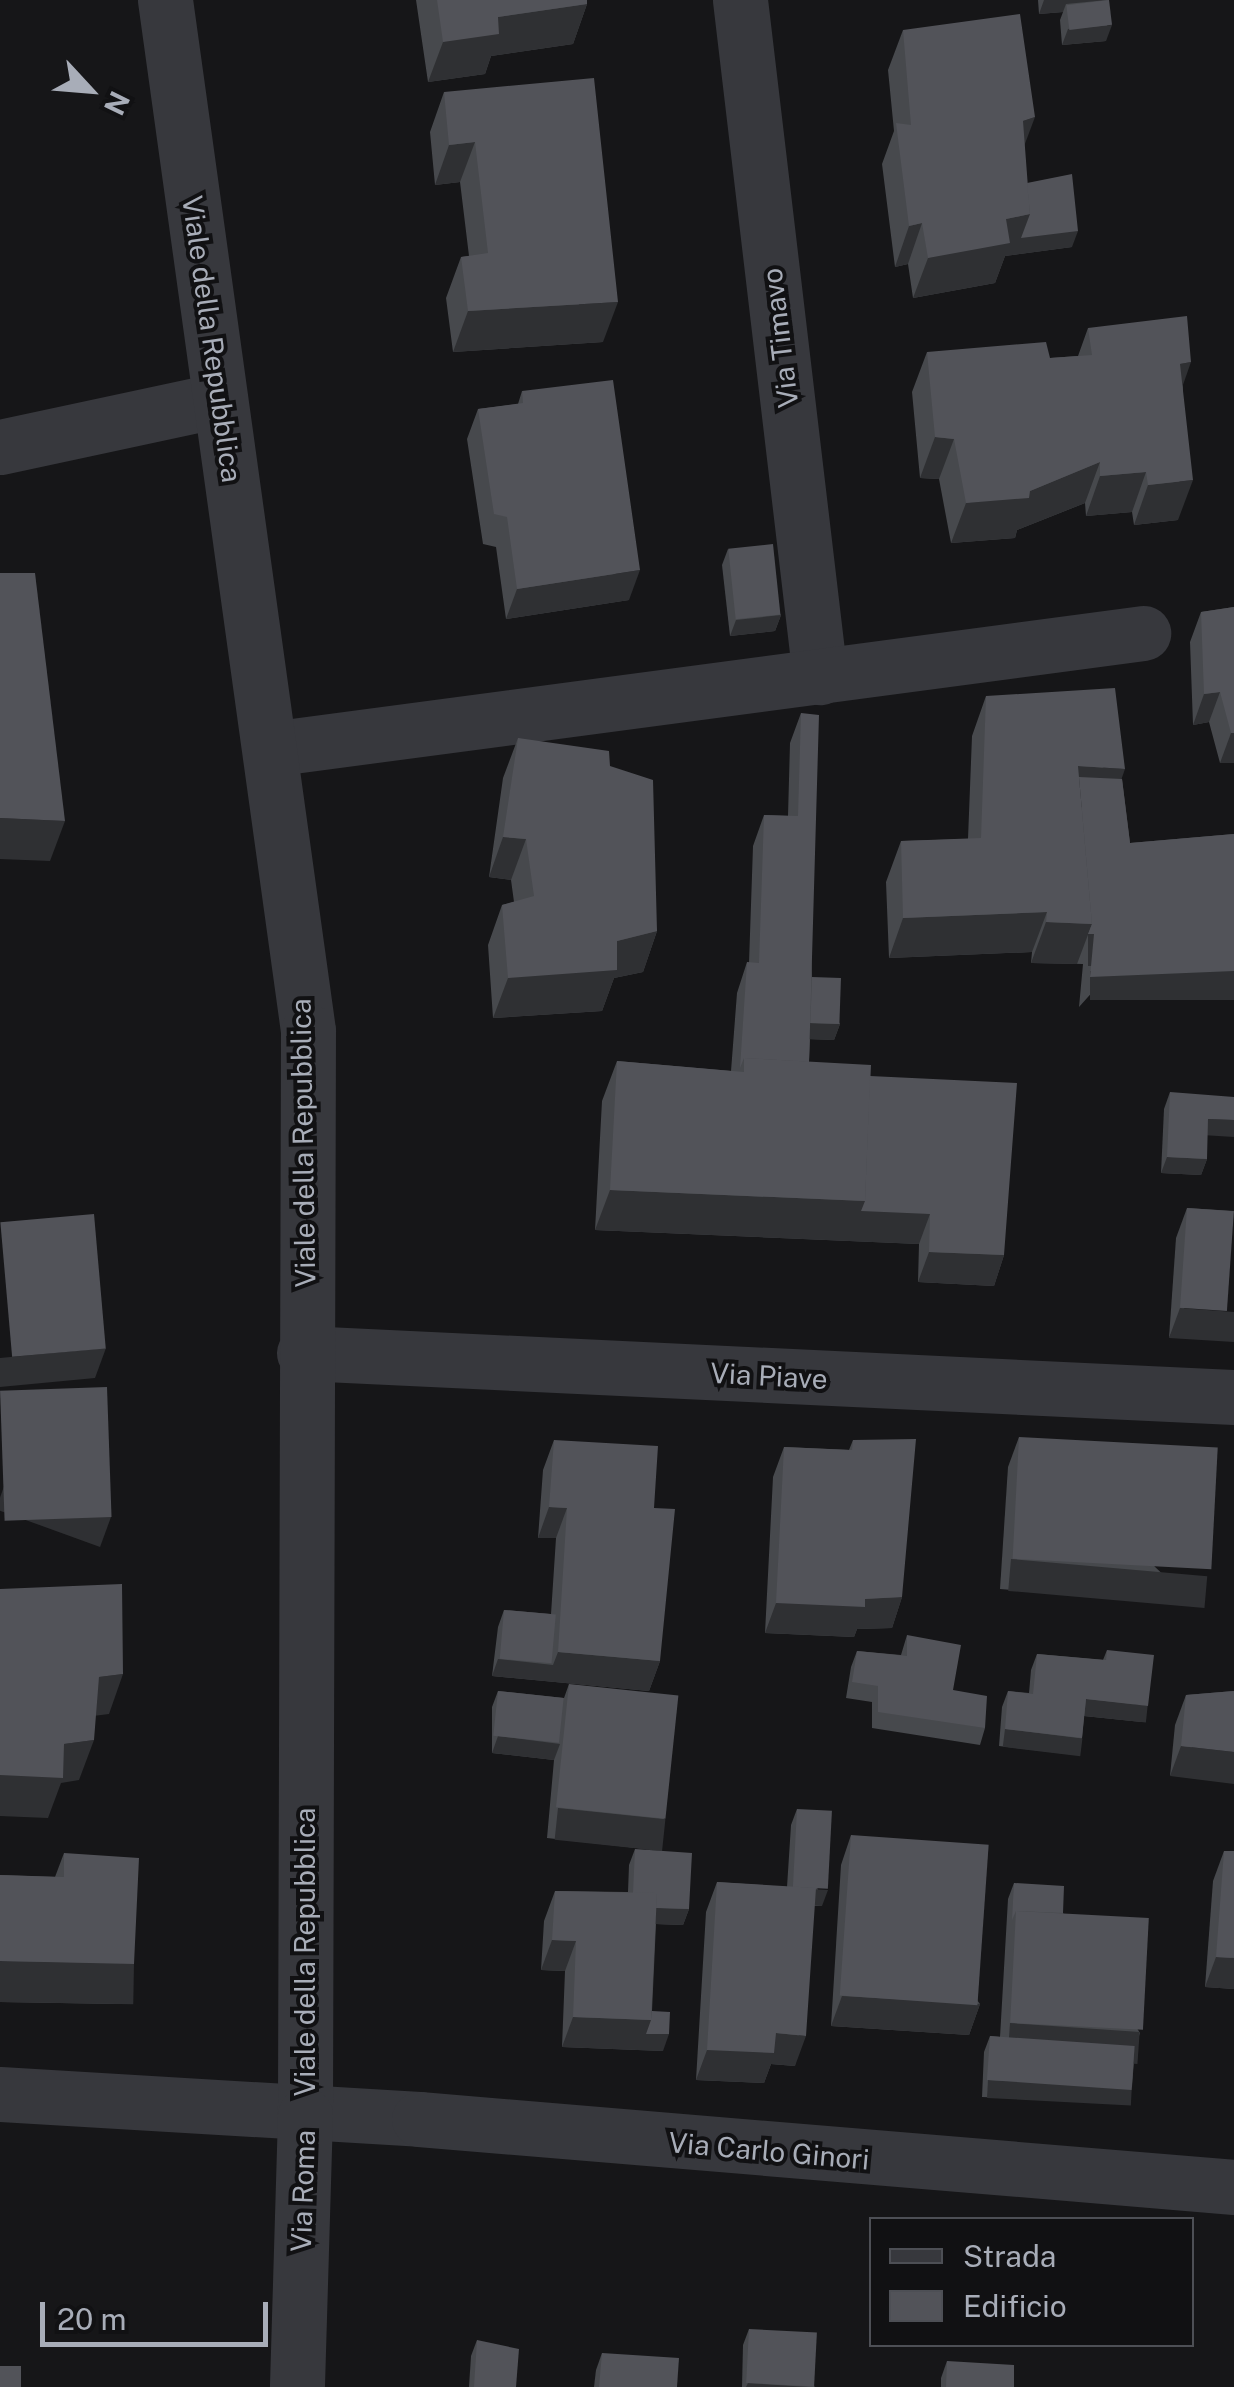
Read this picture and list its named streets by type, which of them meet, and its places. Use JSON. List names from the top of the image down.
{
  "streets": {
    "street": [
      "Via Timavo",
      "Viale della Repubblica",
      "Via Piave",
      "Via Carlo Ginori",
      "Via Roma"
    ]
  },
  "crossings": [
    ["Viale della Repubblica", "Via Piave"],
    ["Viale della Repubblica", "Via Carlo Ginori"],
    ["Viale della Repubblica", "Via Roma"],
    ["Via Carlo Ginori", "Via Roma"]
  ],
  "legend": ["Strada", "Edificio"],
  "scale_bar": "20 m",
  "north": "bottom right"
}
